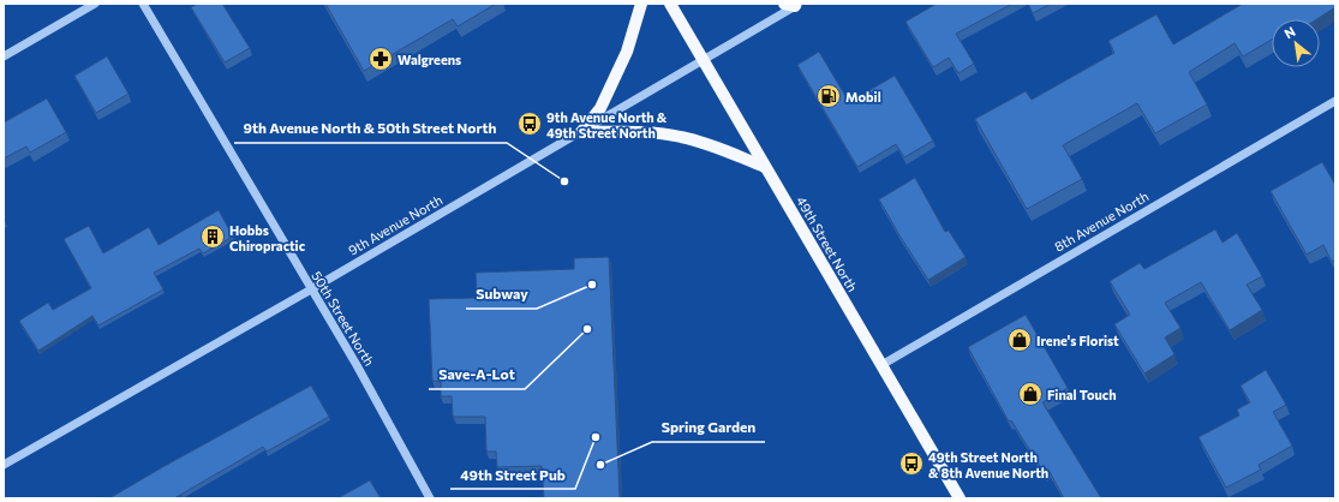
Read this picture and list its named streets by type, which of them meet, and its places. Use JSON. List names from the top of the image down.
{
  "streets": {
    "main road": ["49th Street North"],
    "street": ["8th Avenue North", "9th Avenue North", "50th Street North"]
  },
  "crossings": [
    ["8th Avenue North", "49th Street North"],
    ["9th Avenue North", "49th Street North"],
    ["9th Avenue North", "50th Street North"]
  ],
  "places": {
    "pharmacy": ["Walgreens"],
    "fuel station": ["Mobil"],
    "bus stop": ["9th Avenue North & 49th Street North", "49th Street North & 8th Avenue North"],
    "other": [
      "9th Avenue North & 50th Street North",
      "Subway",
      "Save-A-Lot",
      "49th Street Pub",
      "Spring Garden"
    ],
    "building": ["Hobbs Chiropractic"],
    "shop": ["Irene's Florist", "Final Touch"]
  },
  "north": "top left"
}
